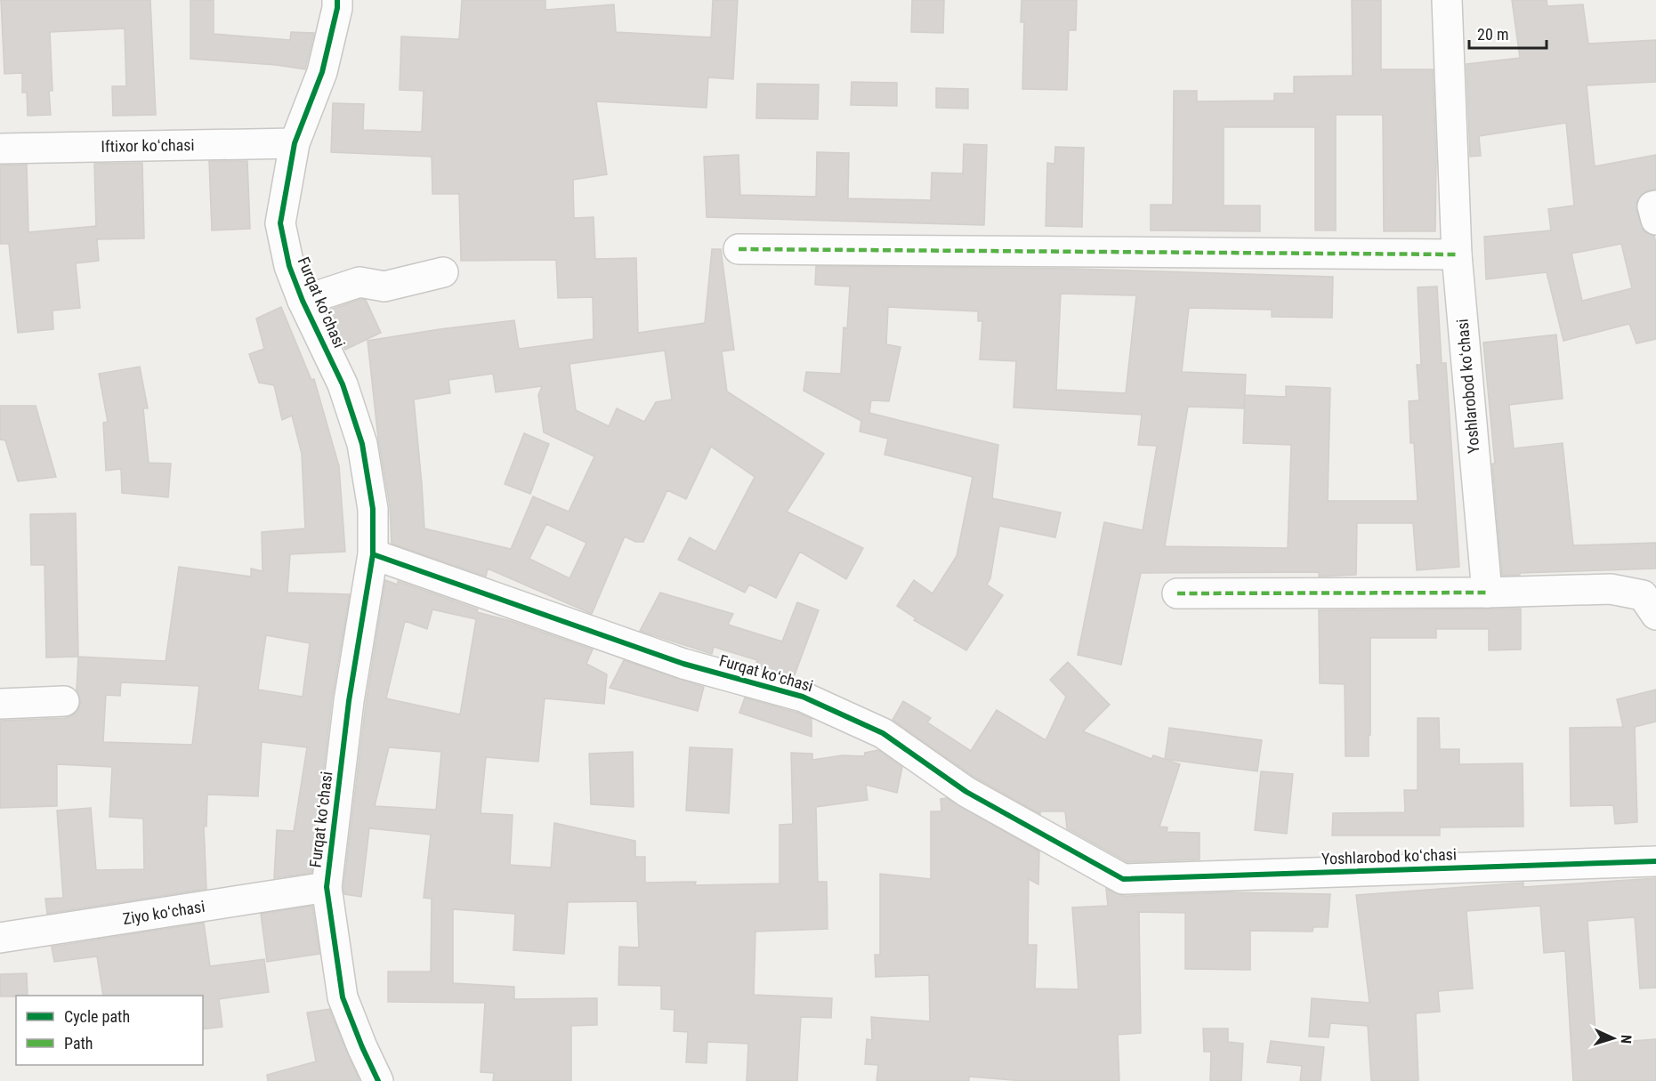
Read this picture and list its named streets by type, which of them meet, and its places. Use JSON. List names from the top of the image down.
{
  "streets": {
    "street": [
      "Iftixor koʻchasi",
      "Furqat koʻchasi",
      "Yoshlarobod koʻchasi",
      "Ziyo koʻchasi"
    ]
  },
  "crossings": [
    ["Iftixor koʻchasi", "Furqat koʻchasi"],
    ["Furqat koʻchasi", "Yoshlarobod koʻchasi"],
    ["Furqat koʻchasi", "Ziyo koʻchasi"]
  ],
  "legend": ["Cycle path", "Path"],
  "scale_bar": "20 m",
  "north": "right"
}
